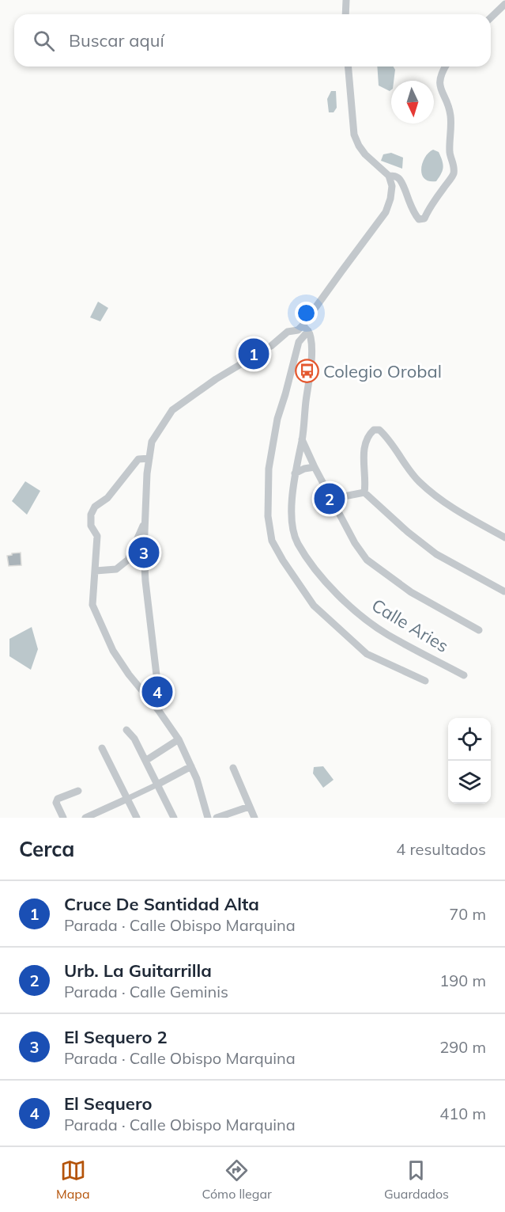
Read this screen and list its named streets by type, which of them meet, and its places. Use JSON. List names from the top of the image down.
{
  "streets": {
    "street": ["Calle Aries"]
  },
  "places": {
    "bus stop": ["Colegio Orobal"]
  },
  "north": "bottom",
  "page": {
    "search": "Buscar aquí",
    "pins": [
      "1",
      "2",
      "3",
      "4"
    ],
    "heading": ["Cerca", "4 resultados"],
    "list": [
      {
        "mark": "1",
        "name": "Cruce De Santidad Alta",
        "note": "Parada · Calle Obispo Marquina",
        "value": "70 m"
      },
      {
        "mark": "2",
        "name": "Urb. La Guitarrilla",
        "note": "Parada · Calle Geminis",
        "value": "190 m"
      },
      {
        "mark": "3",
        "name": "El Sequero 2",
        "note": "Parada · Calle Obispo Marquina",
        "value": "290 m"
      },
      {
        "mark": "4",
        "name": "El Sequero",
        "note": "Parada · Calle Obispo Marquina",
        "value": "410 m"
      }
    ],
    "nav": ["Mapa", "Cómo llegar", "Guardados"]
  }
}
